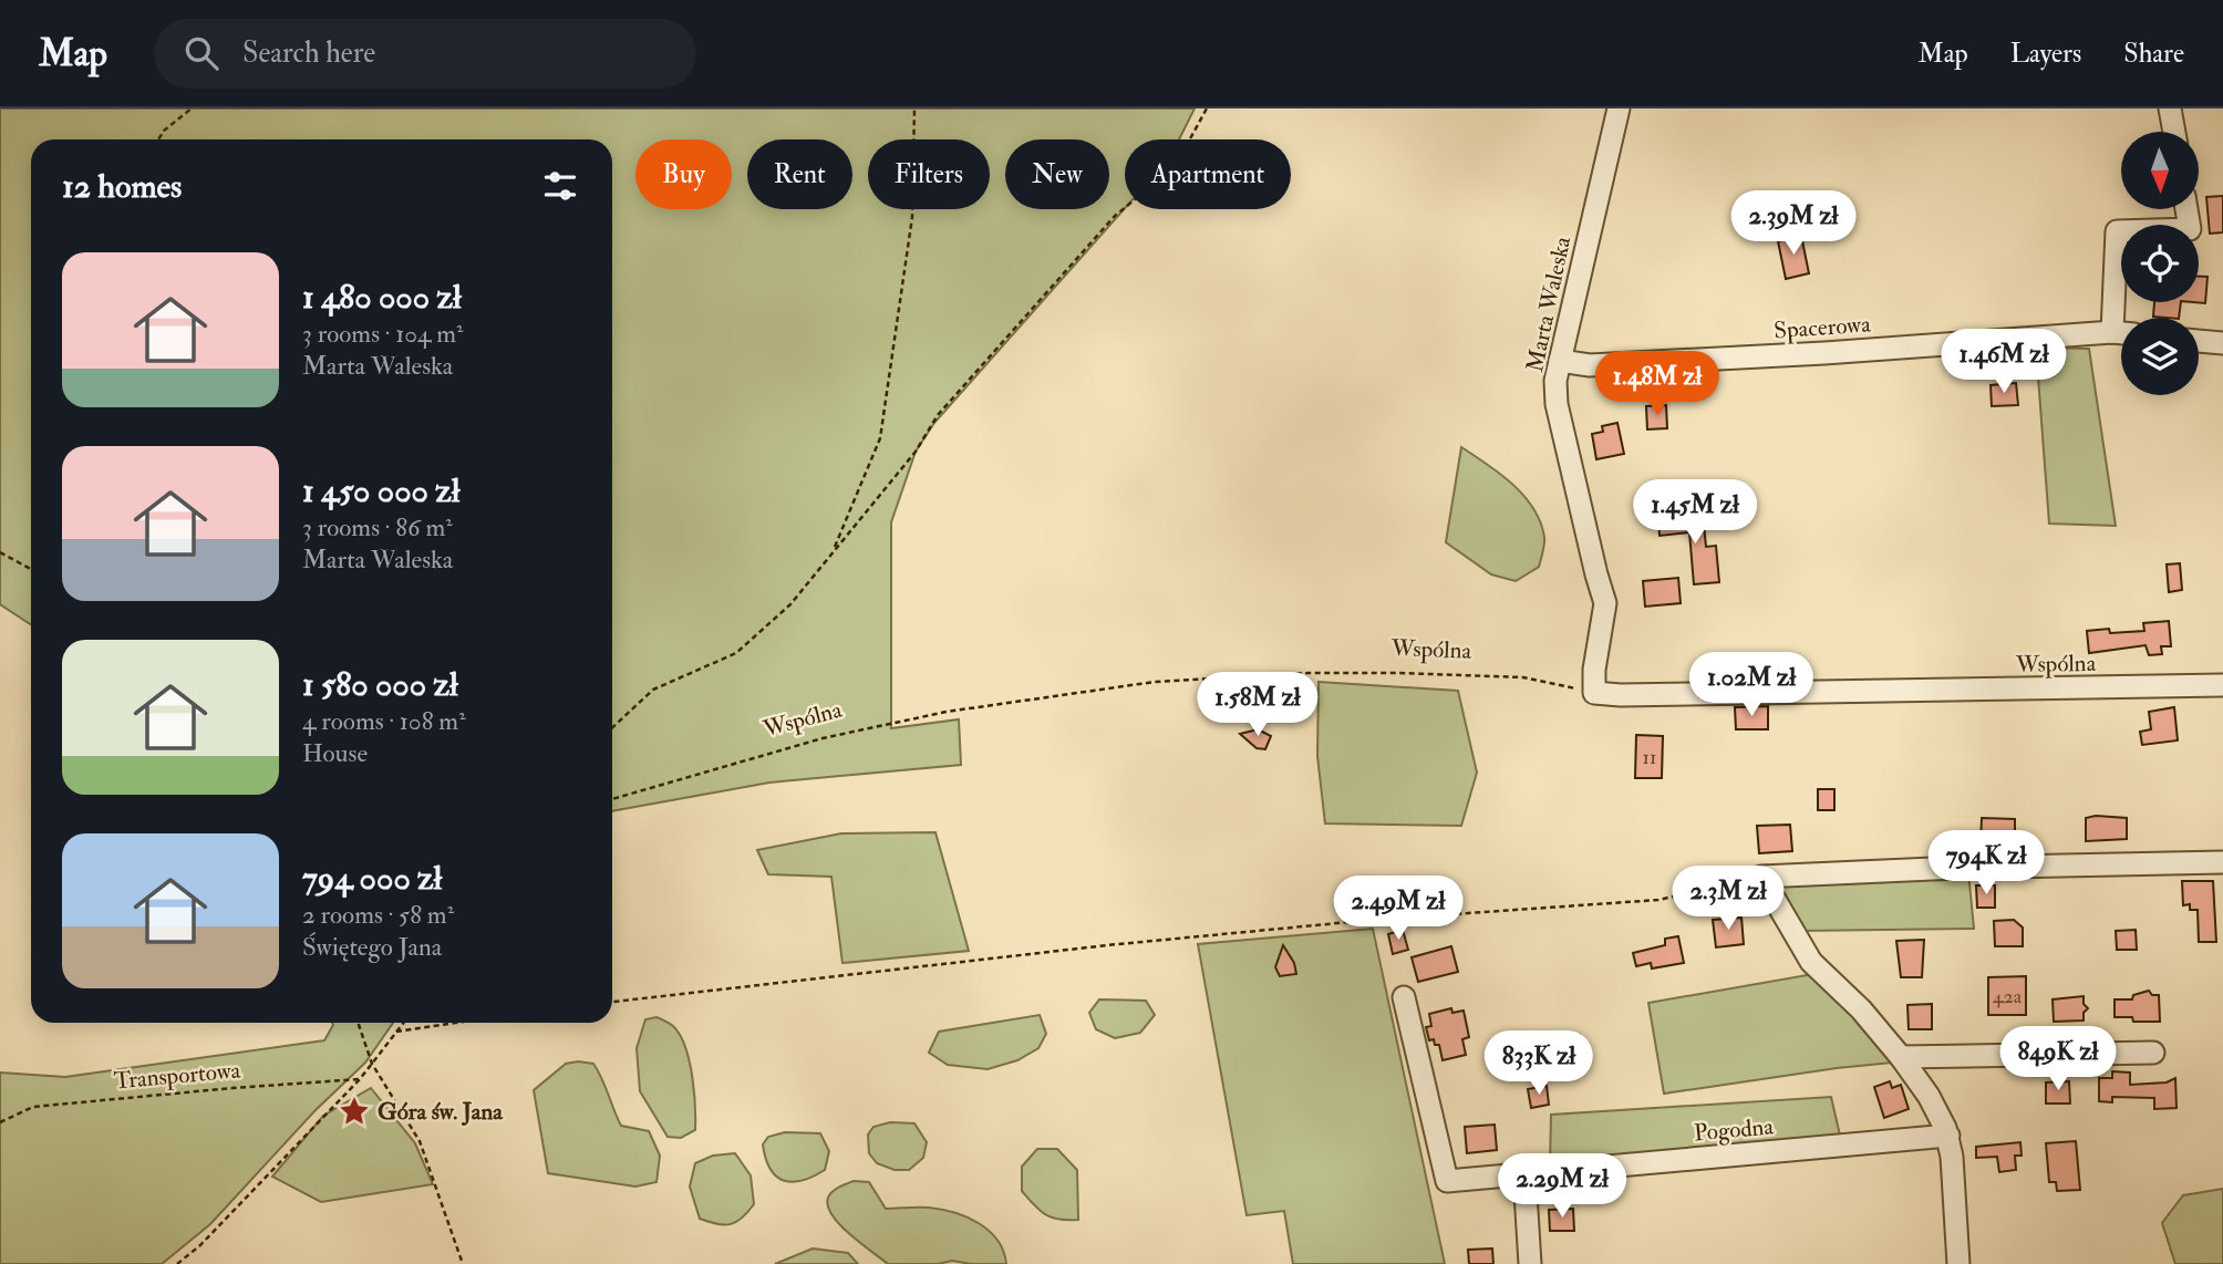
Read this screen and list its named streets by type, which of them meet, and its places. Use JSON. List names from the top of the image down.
{
  "streets": {
    "street": [
      "Marta Waleska",
      "Spacerowa",
      "Wspólna",
      "Pogodna"
    ],
    "path": ["Transportowa"]
  },
  "crossings": [
    ["Marta Waleska", "Spacerowa"],
    ["Marta Waleska", "Wspólna"]
  ],
  "places": {
    "place": ["Góra św. Jana"]
  },
  "house_numbers": ["11", "42a"],
  "north": "bottom",
  "page": {
    "header": "Map",
    "search": "Search here",
    "nav": ["Map", "Layers", "Share"],
    "chip": [
      "Buy",
      "Rent",
      "Filters",
      "New",
      "Apartment"
    ],
    "heading": "12 homes",
    "price": [
      "2.39M zł",
      "1.46M zł",
      "1.48M zł",
      "1.45M zł",
      "1.02M zł",
      "1.58M zł",
      "794K zł",
      "2.3M zł",
      "2.49M zł",
      "849K zł",
      "833K zł",
      "2.29M zł"
    ],
    "list": [
      {
        "name": "1 480 000 zł",
        "note": "3 rooms · 104 m² · Marta Waleska"
      },
      {
        "name": "1 450 000 zł",
        "note": "3 rooms · 86 m² · Marta Waleska"
      },
      {
        "name": "1 580 000 zł",
        "note": "4 rooms · 108 m² · House"
      },
      {
        "name": "794 000 zł",
        "note": "2 rooms · 58 m² · Świętego Jana"
      }
    ]
  }
}
